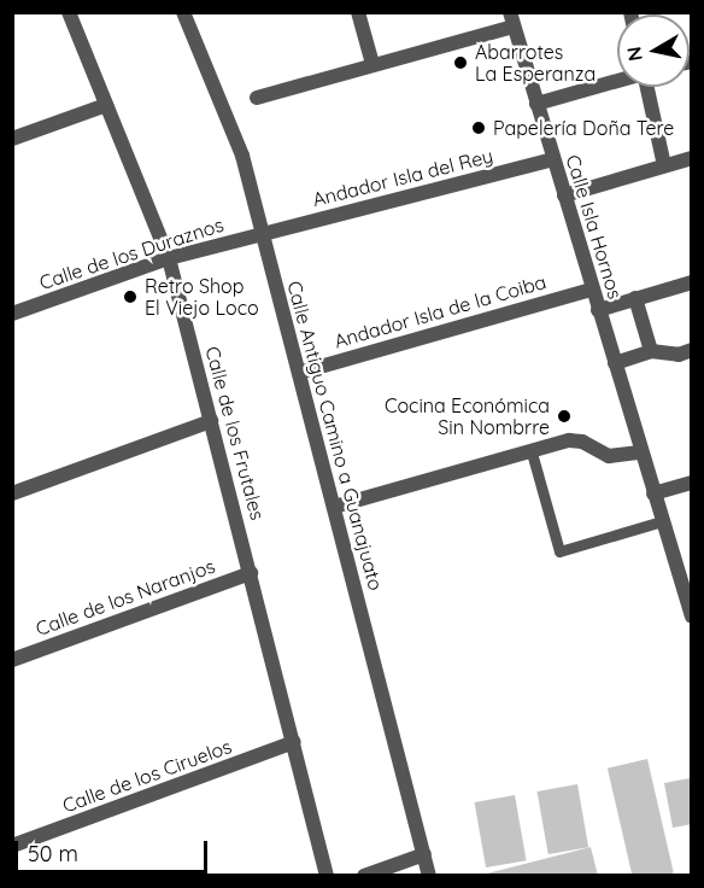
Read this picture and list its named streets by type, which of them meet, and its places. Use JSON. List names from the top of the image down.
{
  "streets": {
    "street": [
      "Andador Isla del Rey",
      "Calle Isla Hornos",
      "Calle de los Duraznos",
      "Andador Isla de la Coiba",
      "Calle de los Frutales",
      "Calle Antiguo Camino a Guanajuato",
      "Calle de los Naranjos",
      "Calle de los Ciruelos"
    ]
  },
  "crossings": [
    ["Andador Isla del Rey", "Calle Isla Hornos"],
    ["Andador Isla del Rey", "Calle de los Duraznos"],
    ["Andador Isla del Rey", "Calle Antiguo Camino a Guanajuato"],
    ["Calle Isla Hornos", "Andador Isla de la Coiba"],
    ["Calle de los Duraznos", "Calle de los Frutales"],
    ["Calle de los Duraznos", "Calle Antiguo Camino a Guanajuato"],
    ["Andador Isla de la Coiba", "Calle Antiguo Camino a Guanajuato"],
    ["Calle de los Frutales", "Calle de los Naranjos"],
    ["Calle de los Frutales", "Calle de los Ciruelos"]
  ],
  "places": [
    "Abarrotes La Esperanza",
    "Papelería Doña Tere",
    "Retro Shop El Viejo Loco",
    "Cocina Económica Sin Nombrre"
  ],
  "scale_bar": "50 m",
  "north": "left"
}
